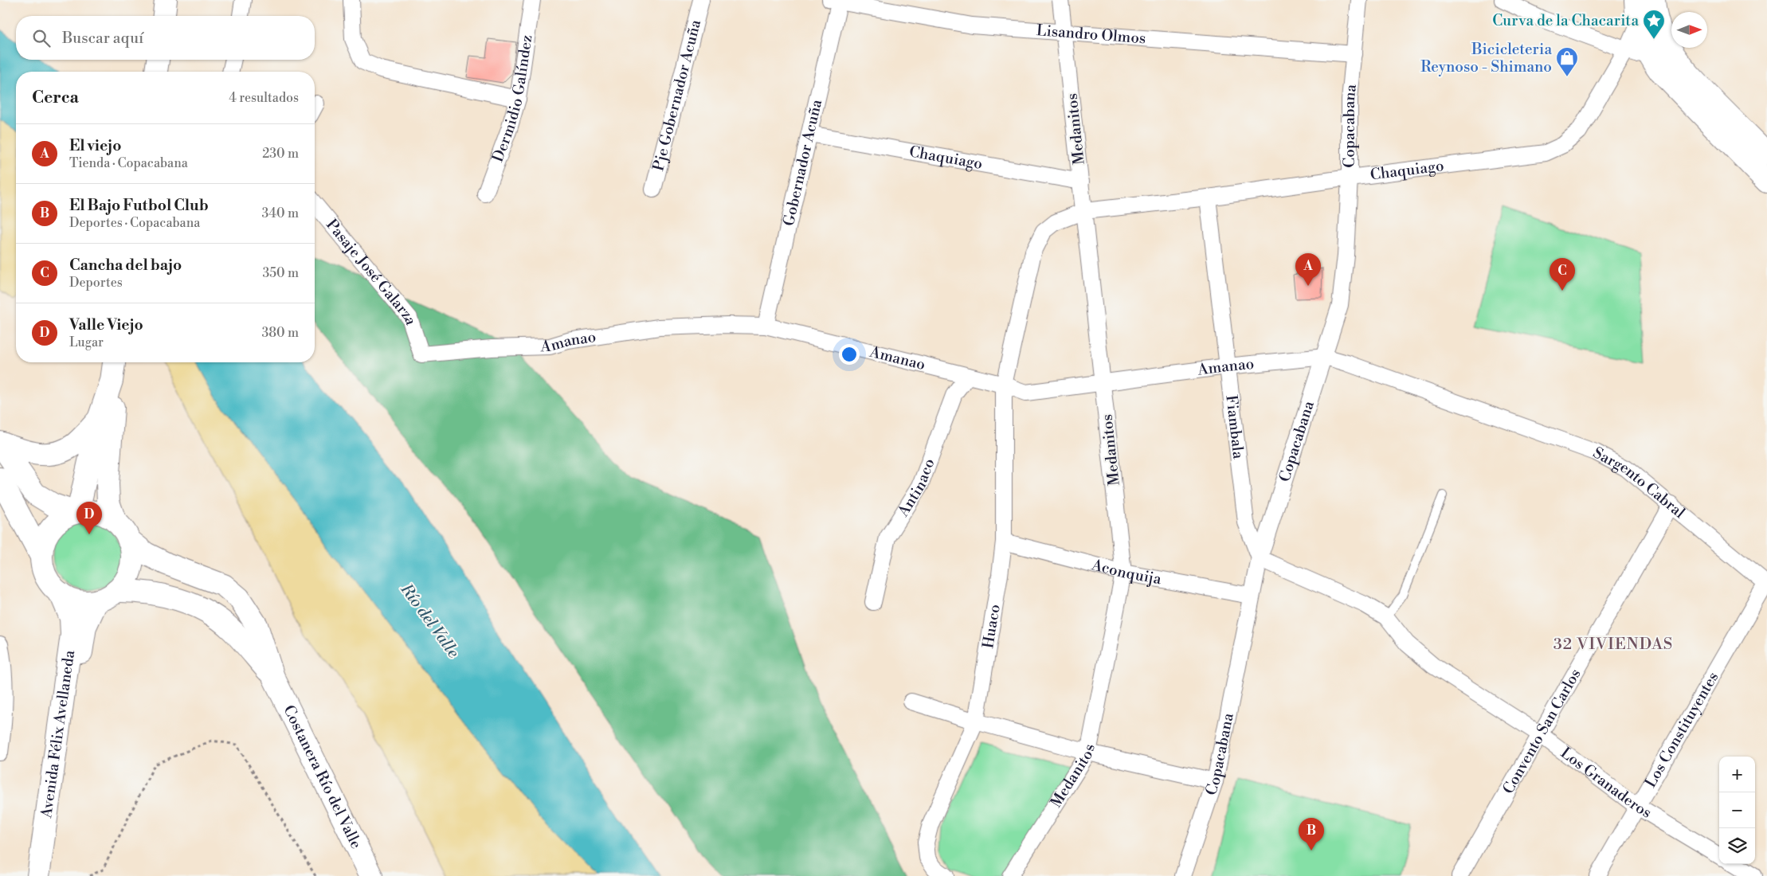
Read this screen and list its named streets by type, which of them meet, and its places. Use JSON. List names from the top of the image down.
{
  "streets": {
    "main road": ["Avenida Félix Avellaneda", "Costanera Río del Valle"],
    "street": [
      "Lisandro Olmos",
      "Pje Gobernador Acuña",
      "Dermidio Galíndez",
      "Copacabana",
      "Medanitos",
      "Chaquiago",
      "Gobernador Acuña",
      "Pasaje José Galarza",
      "Amanao",
      "Fiambala",
      "Sargento Cabral",
      "Antinaco",
      "Aconquija",
      "Huaco",
      "Los Constituyentes",
      "Convento San Carlos",
      "Los Granaderos"
    ]
  },
  "crossings": [
    ["Lisandro Olmos", "Copacabana"],
    ["Lisandro Olmos", "Medanitos"],
    ["Lisandro Olmos", "Gobernador Acuña"],
    ["Copacabana", "Chaquiago"],
    ["Copacabana", "Amanao"],
    ["Copacabana", "Fiambala"],
    ["Copacabana", "Sargento Cabral"],
    ["Copacabana", "Aconquija"],
    ["Medanitos", "Chaquiago"],
    ["Medanitos", "Amanao"],
    ["Medanitos", "Aconquija"],
    ["Chaquiago", "Gobernador Acuña"],
    ["Chaquiago", "Fiambala"],
    ["Gobernador Acuña", "Amanao"],
    ["Pasaje José Galarza", "Amanao"],
    ["Amanao", "Fiambala"],
    ["Amanao", "Sargento Cabral"],
    ["Amanao", "Antinaco"],
    ["Amanao", "Huaco"],
    ["Sargento Cabral", "Los Constituyentes"],
    ["Sargento Cabral", "Convento San Carlos"],
    ["Aconquija", "Huaco"],
    ["Los Constituyentes", "Los Granaderos"],
    ["Convento San Carlos", "Los Granaderos"],
    ["Avenida Félix Avellaneda", "Costanera Río del Valle"]
  ],
  "districts": ["32 VIVIENDAS"],
  "water": ["Río del Valle"],
  "places": {
    "place": ["Curva de la Chacarita"],
    "shop": ["Bicicleteria Reynoso - Shimano"]
  },
  "north": "right",
  "page": {
    "search": "Buscar aquí",
    "heading": ["Cerca", "4 resultados"],
    "list": [
      {
        "mark": "A",
        "name": "El viejo",
        "note": "Tienda · Copacabana",
        "value": "230 m"
      },
      {
        "mark": "B",
        "name": "El Bajo Futbol Club",
        "note": "Deportes · Copacabana",
        "value": "340 m"
      },
      {
        "mark": "C",
        "name": "Cancha del bajo",
        "note": "Deportes",
        "value": "350 m"
      },
      {
        "mark": "D",
        "name": "Valle Viejo",
        "note": "Lugar",
        "value": "380 m"
      }
    ],
    "pins": [
      "A",
      "C",
      "D",
      "B"
    ],
    "map_buttons": ["+", "−"]
  }
}
